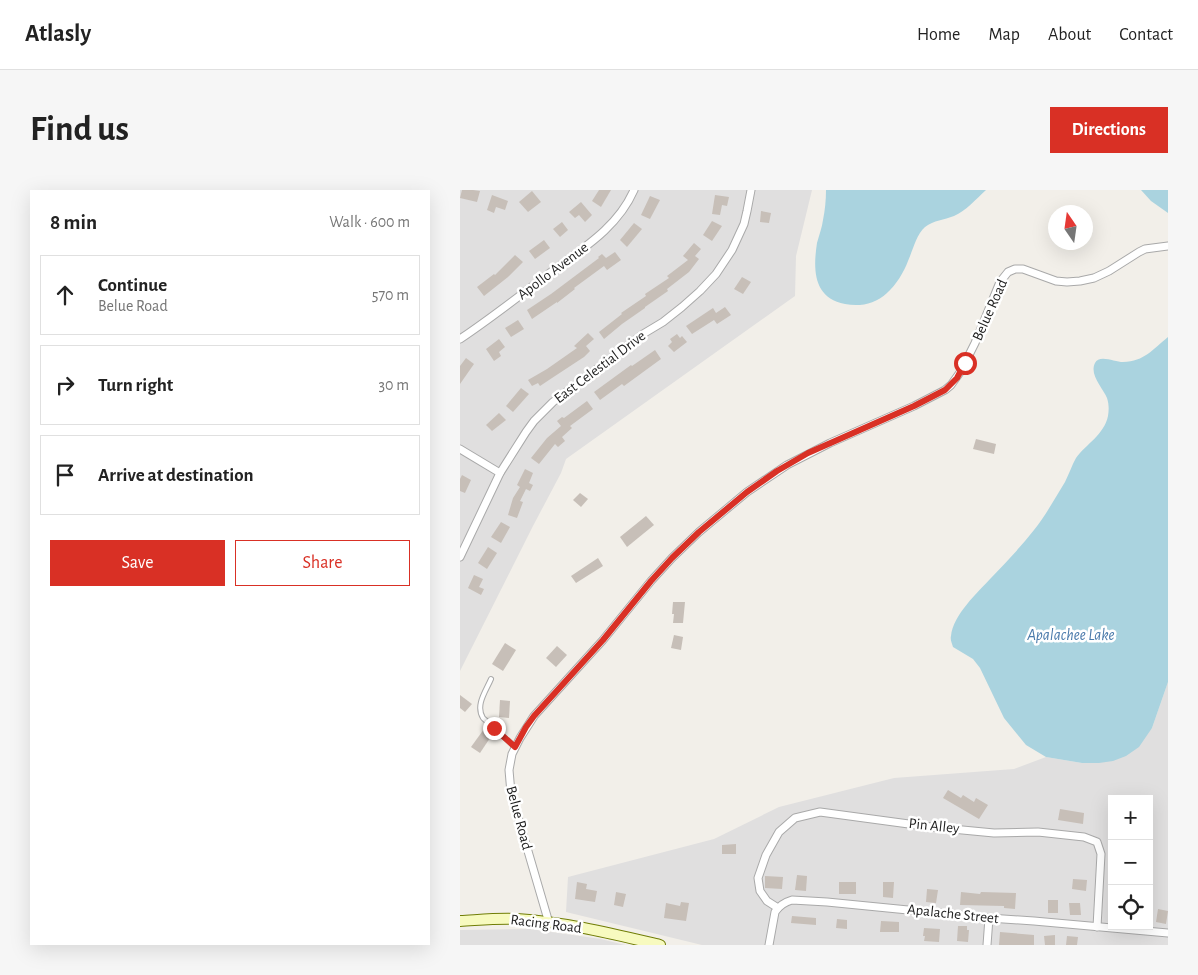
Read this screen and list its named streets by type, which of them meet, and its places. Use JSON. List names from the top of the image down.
{
  "streets": {
    "street": [
      "Apollo Avenue",
      "Belue Road",
      "East Celestial Drive",
      "Pin Alley",
      "Apalache Street",
      "Racing Road"
    ]
  },
  "crossings": [
    ["Belue Road", "Racing Road"],
    ["Pin Alley", "Apalache Street"]
  ],
  "water": ["Apalachee Lake"],
  "north": "top",
  "page": {
    "header": "Atlasly",
    "nav": [
      "Home",
      "Map",
      "About",
      "Contact"
    ],
    "buttons": [
      "Directions",
      ["Save", "Share"]
    ],
    "title": "Find us",
    "heading": ["8 min", "Walk · 600 m"],
    "list": [
      ["Continue", "Belue Road", "570 m"],
      ["Turn right", "30 m"],
      "Arrive at destination"
    ],
    "map_buttons": ["+", "−"]
  }
}
